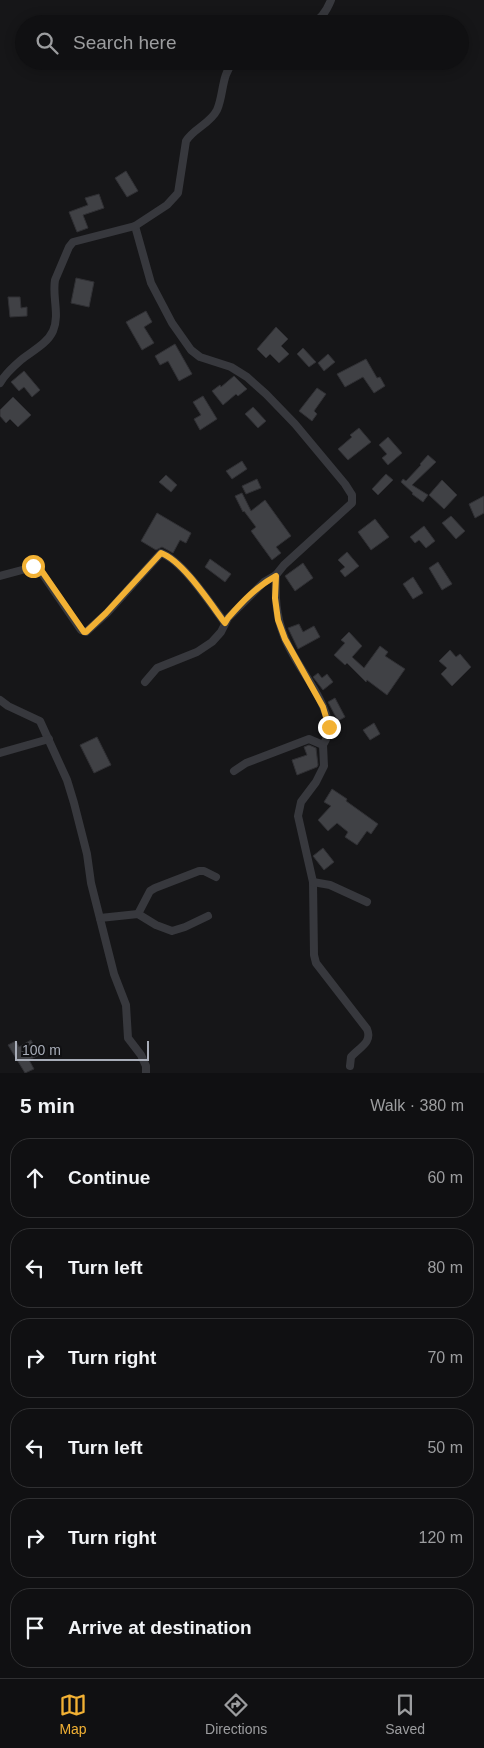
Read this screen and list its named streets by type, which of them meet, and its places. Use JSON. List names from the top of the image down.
{
  "scale_bar": "100 m",
  "page": {
    "search": "Search here",
    "scale": "100 m",
    "heading": ["5 min", "Walk · 380 m"],
    "list": [
      ["Continue", "60 m"],
      ["Turn left", "80 m"],
      ["Turn right", "70 m"],
      ["Turn left", "50 m"],
      ["Turn right", "120 m"],
      "Arrive at destination"
    ],
    "nav": ["Map", "Directions", "Saved"]
  }
}
